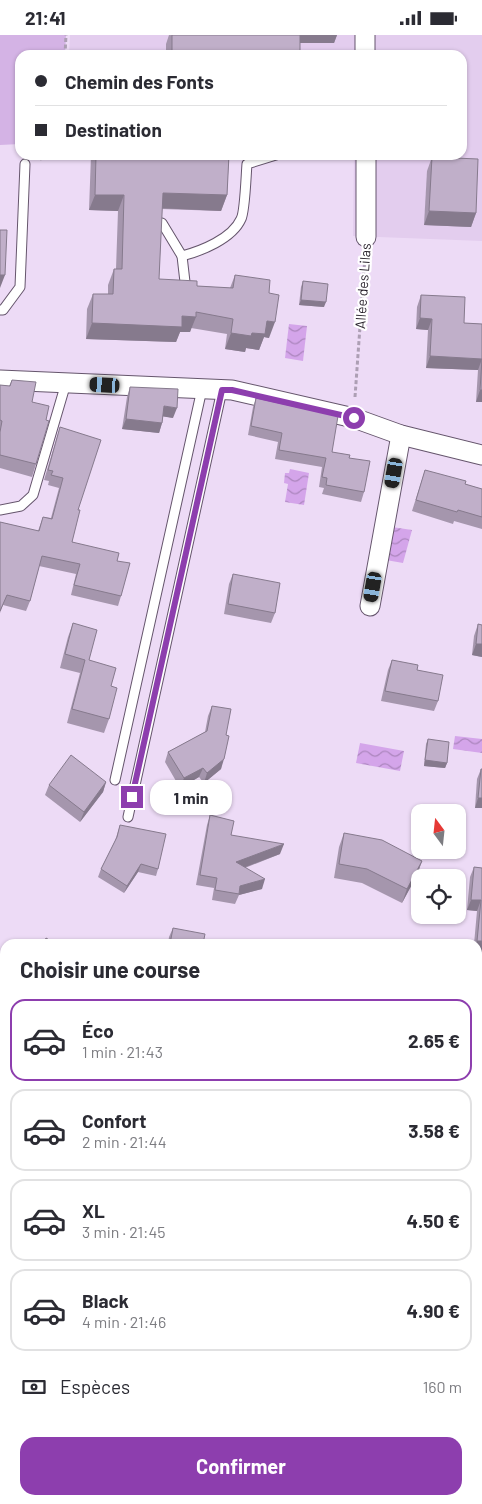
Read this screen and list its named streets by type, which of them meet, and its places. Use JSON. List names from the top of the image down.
{
  "streets": {
    "street": ["Allée des Lilas"]
  },
  "north": "top",
  "page": {
    "status": "21:41",
    "banner": ["Chemin des Fonts", "Destination"],
    "bubble": "1 min",
    "heading": "Choisir une course",
    "list": [
      {
        "name": "Éco",
        "note": "1 min · 21:43",
        "value": "2.65 €"
      },
      {
        "name": "Confort",
        "note": "2 min · 21:44",
        "value": "3.58 €"
      },
      {
        "name": "XL",
        "note": "3 min · 21:45",
        "value": "4.50 €"
      },
      {
        "name": "Black",
        "note": "4 min · 21:46",
        "value": "4.90 €"
      }
    ],
    "pay": ["Espèces", "160 m"],
    "buttons": "Confirmer"
  }
}
